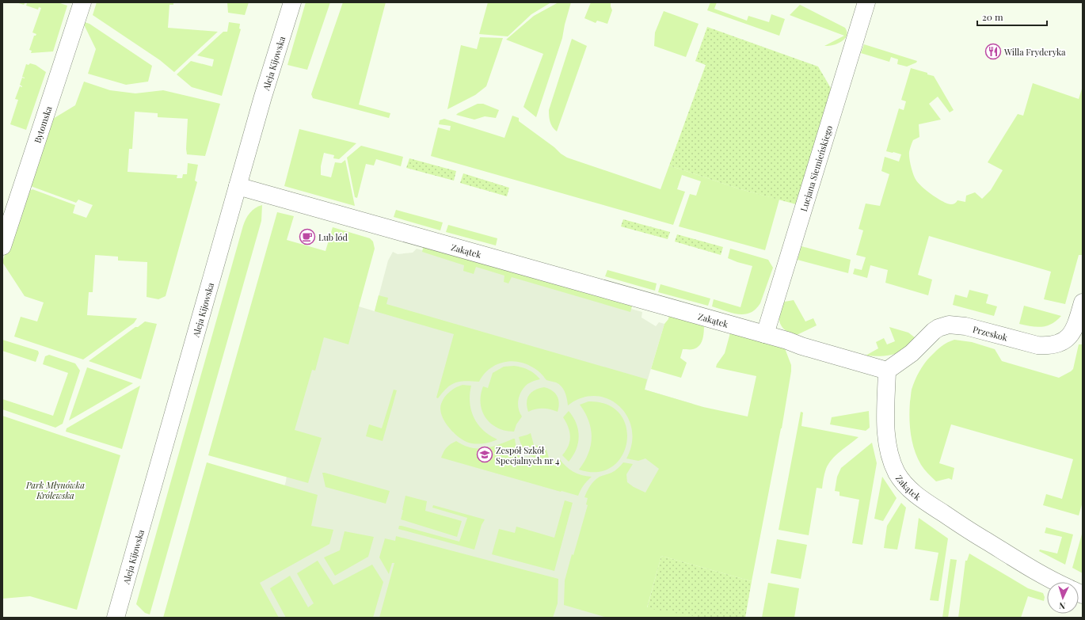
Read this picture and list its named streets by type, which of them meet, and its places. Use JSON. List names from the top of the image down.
{
  "streets": {
    "street": [
      "Aleja Kijowska",
      "Bytomska",
      "Lucjana Siemieńskiego",
      "Zakątek",
      "Przeskok"
    ]
  },
  "crossings": [
    ["Aleja Kijowska", "Zakątek"],
    ["Lucjana Siemieńskiego", "Zakątek"],
    ["Zakątek", "Przeskok"]
  ],
  "parks": ["Park Młynówka Królewska"],
  "places": {
    "restaurant": ["Willa Fryderyka"],
    "cafe": ["Lub lód"],
    "school or university": ["Zespół Szkół Specjalnych nr 4"]
  },
  "scale_bar": "20 m",
  "north": "bottom"
}
